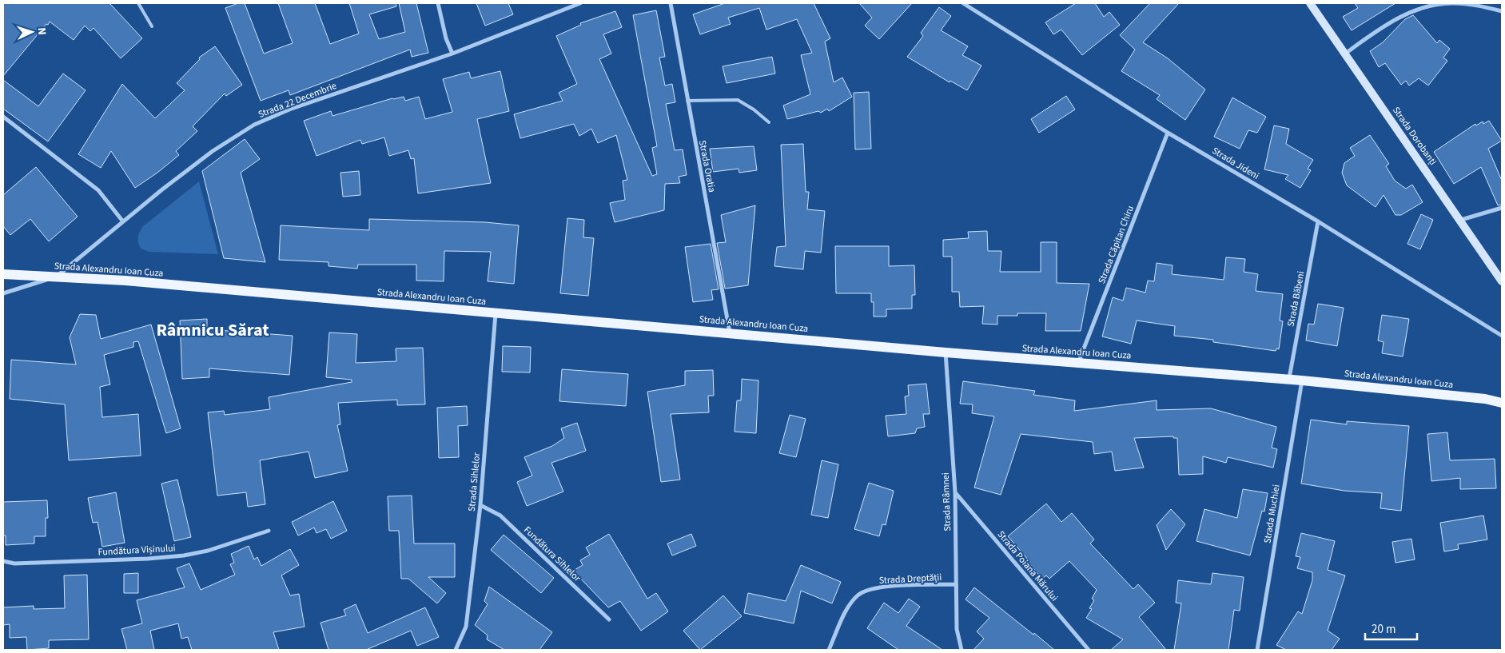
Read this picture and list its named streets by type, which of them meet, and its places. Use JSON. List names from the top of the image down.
{
  "streets": {
    "main road": ["Strada Dorobanți", "Strada Alexandru Ioan Cuza"],
    "street": [
      "Strada 22 Decembrie",
      "Strada Jideni",
      "Strada Oratia",
      "Strada Căpitan Chiru",
      "Strada Băbeni",
      "Strada Sihlelor",
      "Strada Râmnei",
      "Strada Muchiei",
      "Fundătura Vișinului",
      "Fundătura Sihlelor",
      "Strada Poiana Mărului",
      "Strada Dreptății"
    ]
  },
  "crossings": [
    ["Strada 22 Decembrie", "Strada Alexandru Ioan Cuza"],
    ["Strada Jideni", "Strada Căpitan Chiru"],
    ["Strada Jideni", "Strada Băbeni"],
    ["Strada Oratia", "Strada Alexandru Ioan Cuza"],
    ["Strada Căpitan Chiru", "Strada Alexandru Ioan Cuza"],
    ["Strada Alexandru Ioan Cuza", "Strada Băbeni"],
    ["Strada Alexandru Ioan Cuza", "Strada Sihlelor"],
    ["Strada Alexandru Ioan Cuza", "Strada Râmnei"],
    ["Strada Alexandru Ioan Cuza", "Strada Muchiei"],
    ["Strada Sihlelor", "Fundătura Sihlelor"],
    ["Strada Râmnei", "Strada Poiana Mărului"],
    ["Strada Râmnei", "Strada Dreptății"]
  ],
  "districts": ["Râmnicu Sărat"],
  "scale_bar": "20 m",
  "north": "right"
}
